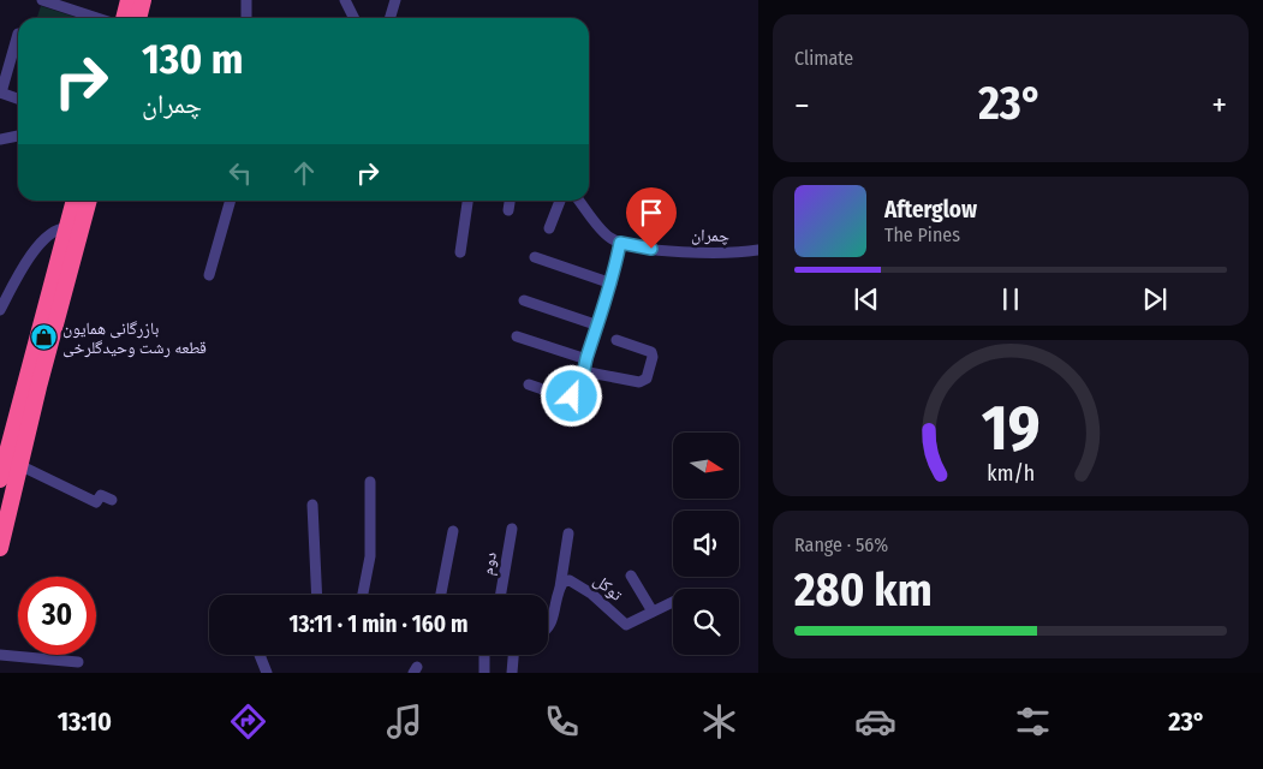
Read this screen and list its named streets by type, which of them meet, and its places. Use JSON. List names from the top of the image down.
{
  "streets": {
    "street": ["چمران", "دوم", "توکل"]
  },
  "places": {
    "shop": ["بازرگانی همایون قطعه رشت وحیدگلرخی"]
  },
  "north": "right",
  "page": {
    "tile": [
      "Climate",
      ["Range · 56%", "280 km"]
    ],
    "turn": ["130 m", "چمران"],
    "heat": ["−", "23°", "+"],
    "song": ["Afterglow", "The Pines"],
    "limit": "30",
    "trip": "13:11 · 1 min · 160 m",
    "tabs": ["13:10", "23°"],
    "gauge": ["19", "km/h"]
  }
}
